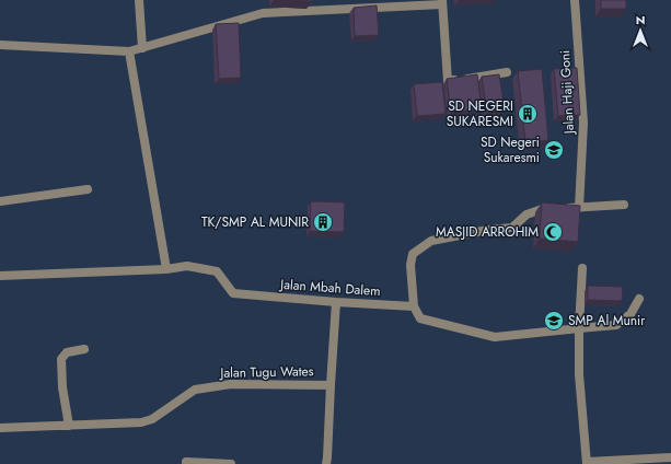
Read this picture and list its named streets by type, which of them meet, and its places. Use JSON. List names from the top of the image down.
{
  "streets": {
    "street": ["Jalan Haji Goni", "Jalan Mbah Dalem", "Jalan Tugu Wates"]
  },
  "crossings": [
    ["Jalan Mbah Dalem", "Jalan Tugu Wates"]
  ],
  "places": {
    "building": ["SD NEGERI SUKARESMI", "TK/SMP AL MUNIR"],
    "school or university": ["SD Negeri Sukaresmi", "SMP Al Munir"],
    "mosque": ["MASJID ARROHIM"]
  },
  "north": "top"
}
